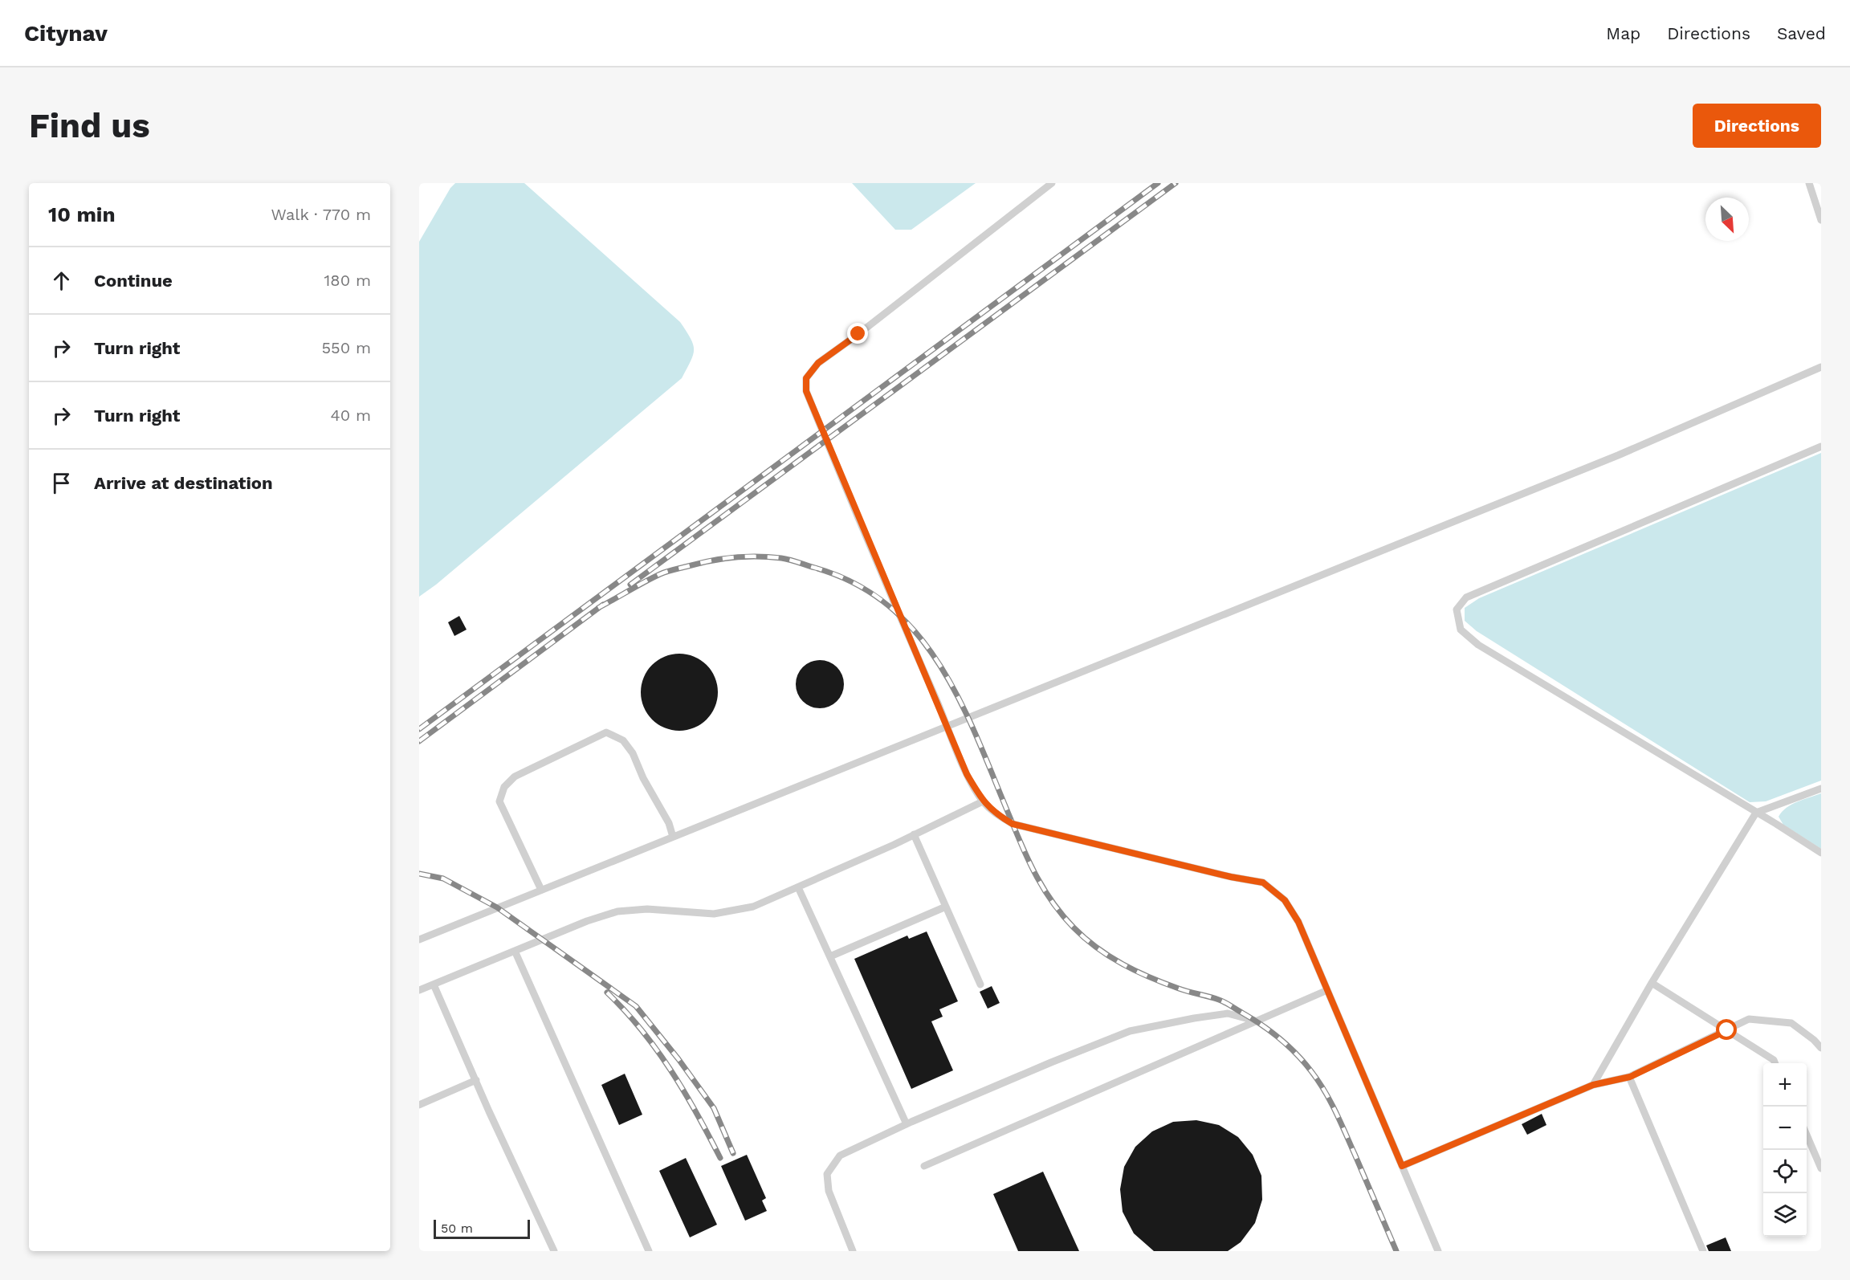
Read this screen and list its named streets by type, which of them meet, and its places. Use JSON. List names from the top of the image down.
{
  "scale_bar": "50 m",
  "north": "bottom right",
  "page": {
    "header": "Citynav",
    "nav": ["Map", "Directions", "Saved"],
    "buttons": "Directions",
    "title": "Find us",
    "heading": ["10 min", "Walk · 770 m"],
    "list": [
      ["Continue", "180 m"],
      ["Turn right", "550 m"],
      ["Turn right", "40 m"],
      "Arrive at destination"
    ],
    "map_buttons": ["+", "−"],
    "scale": "50 m"
  }
}
